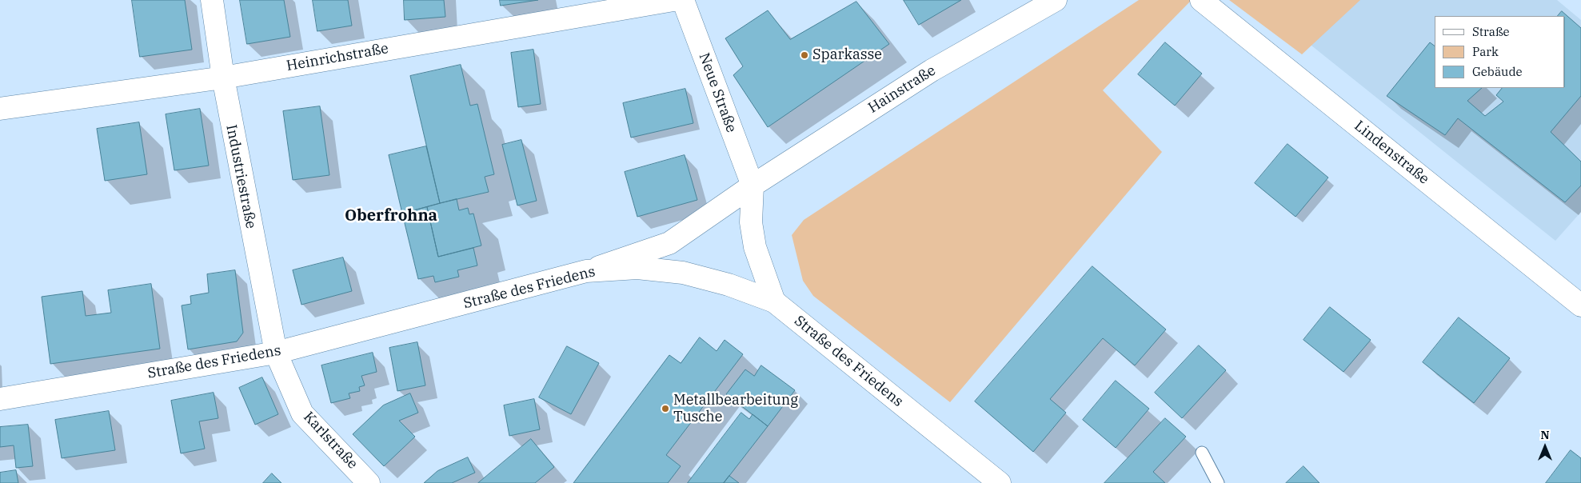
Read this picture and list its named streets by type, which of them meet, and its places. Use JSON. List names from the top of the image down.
{
  "streets": {
    "street": [
      "Heinrichstraße",
      "Hainstraße",
      "Neue Straße",
      "Lindenstraße",
      "Industriestraße",
      "Straße des Friedens",
      "Karlstraße"
    ]
  },
  "crossings": [
    ["Heinrichstraße", "Industriestraße"],
    ["Hainstraße", "Neue Straße"],
    ["Hainstraße", "Straße des Friedens"],
    ["Industriestraße", "Straße des Friedens"],
    ["Industriestraße", "Karlstraße"],
    ["Straße des Friedens", "Karlstraße"]
  ],
  "districts": ["Oberfrohna"],
  "places": ["Sparkasse", "Metallbearbeitung Tusche"],
  "legend": ["Straße", "Park", "Gebäude"],
  "north": "top"
}
